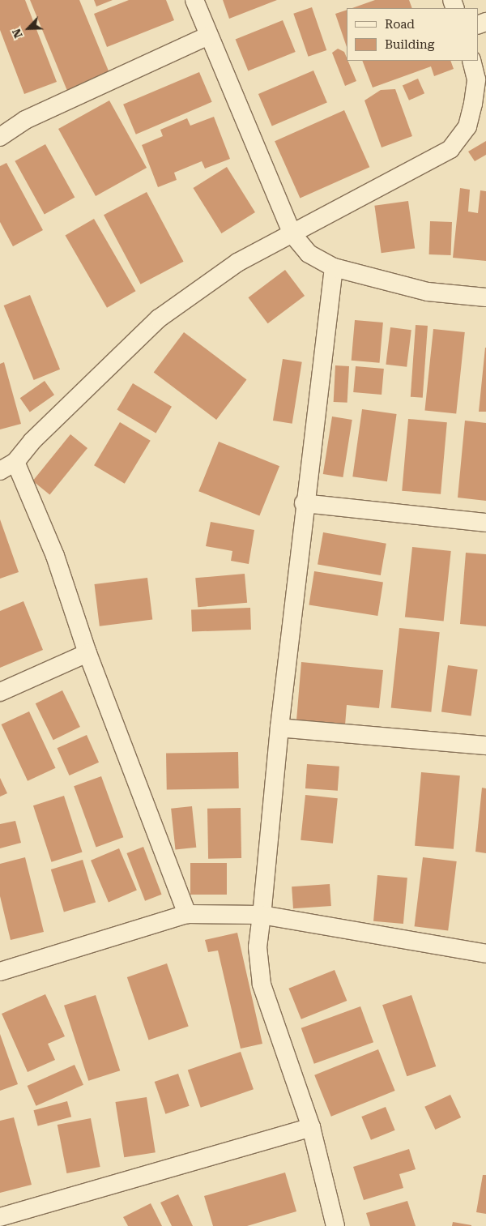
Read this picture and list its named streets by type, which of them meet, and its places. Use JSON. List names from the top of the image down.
{
  "legend": ["Road", "Building"],
  "north": "bottom left"
}
